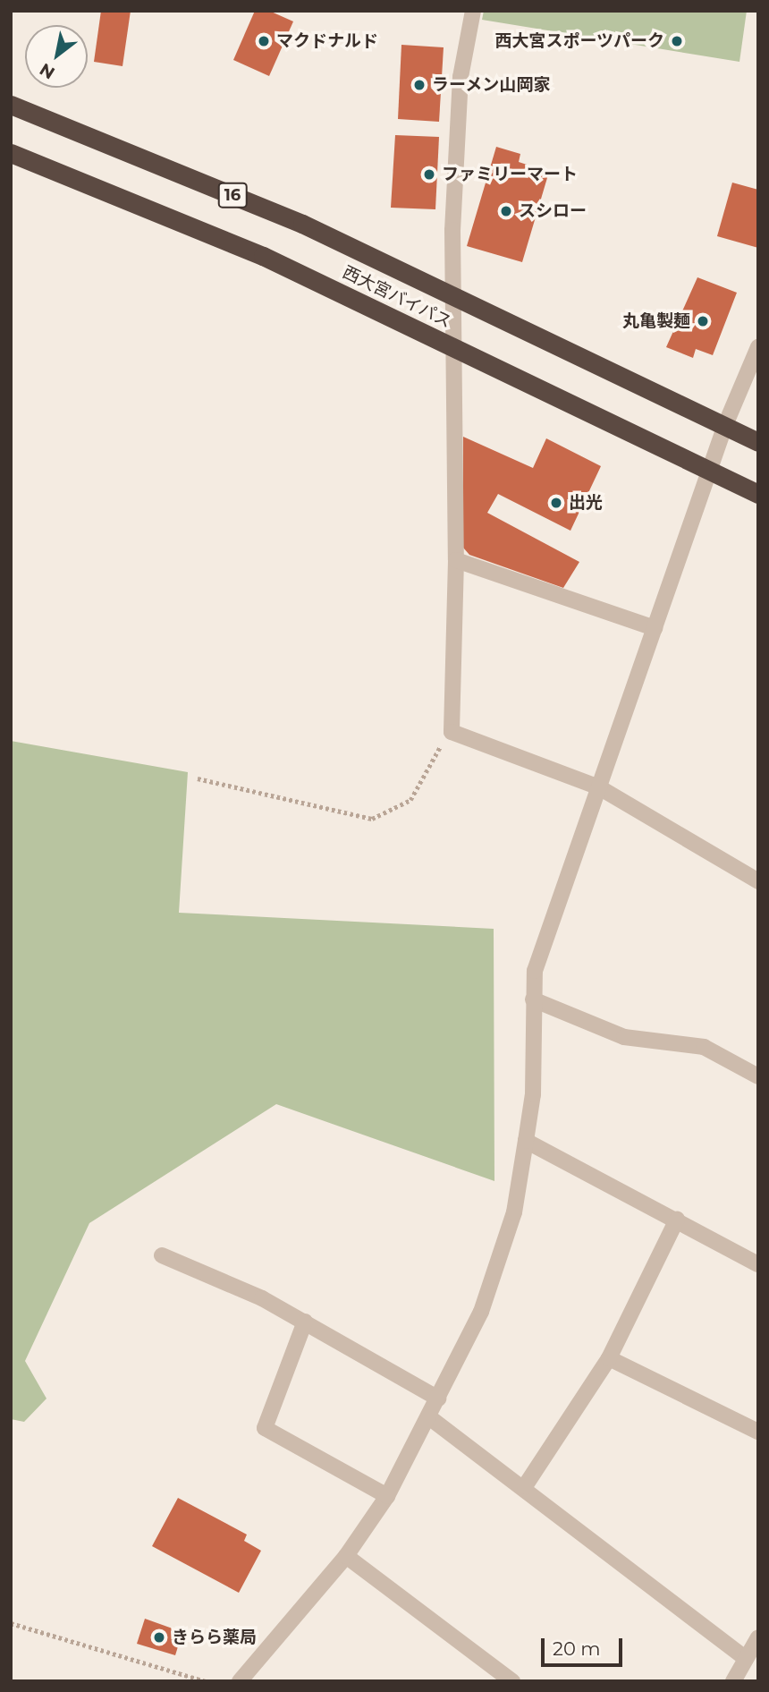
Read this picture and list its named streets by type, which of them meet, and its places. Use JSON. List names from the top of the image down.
{
  "streets": {
    "highway": ["16", "西大宮バイパス"]
  },
  "places": [
    "マクドナルド",
    "西大宮スポーツパーク",
    "ラーメン山岡家",
    "ファミリーマート",
    "スシロー",
    "丸亀製麺",
    "出光",
    "きらら薬局"
  ],
  "scale_bar": "20 m",
  "north": "bottom left"
}
